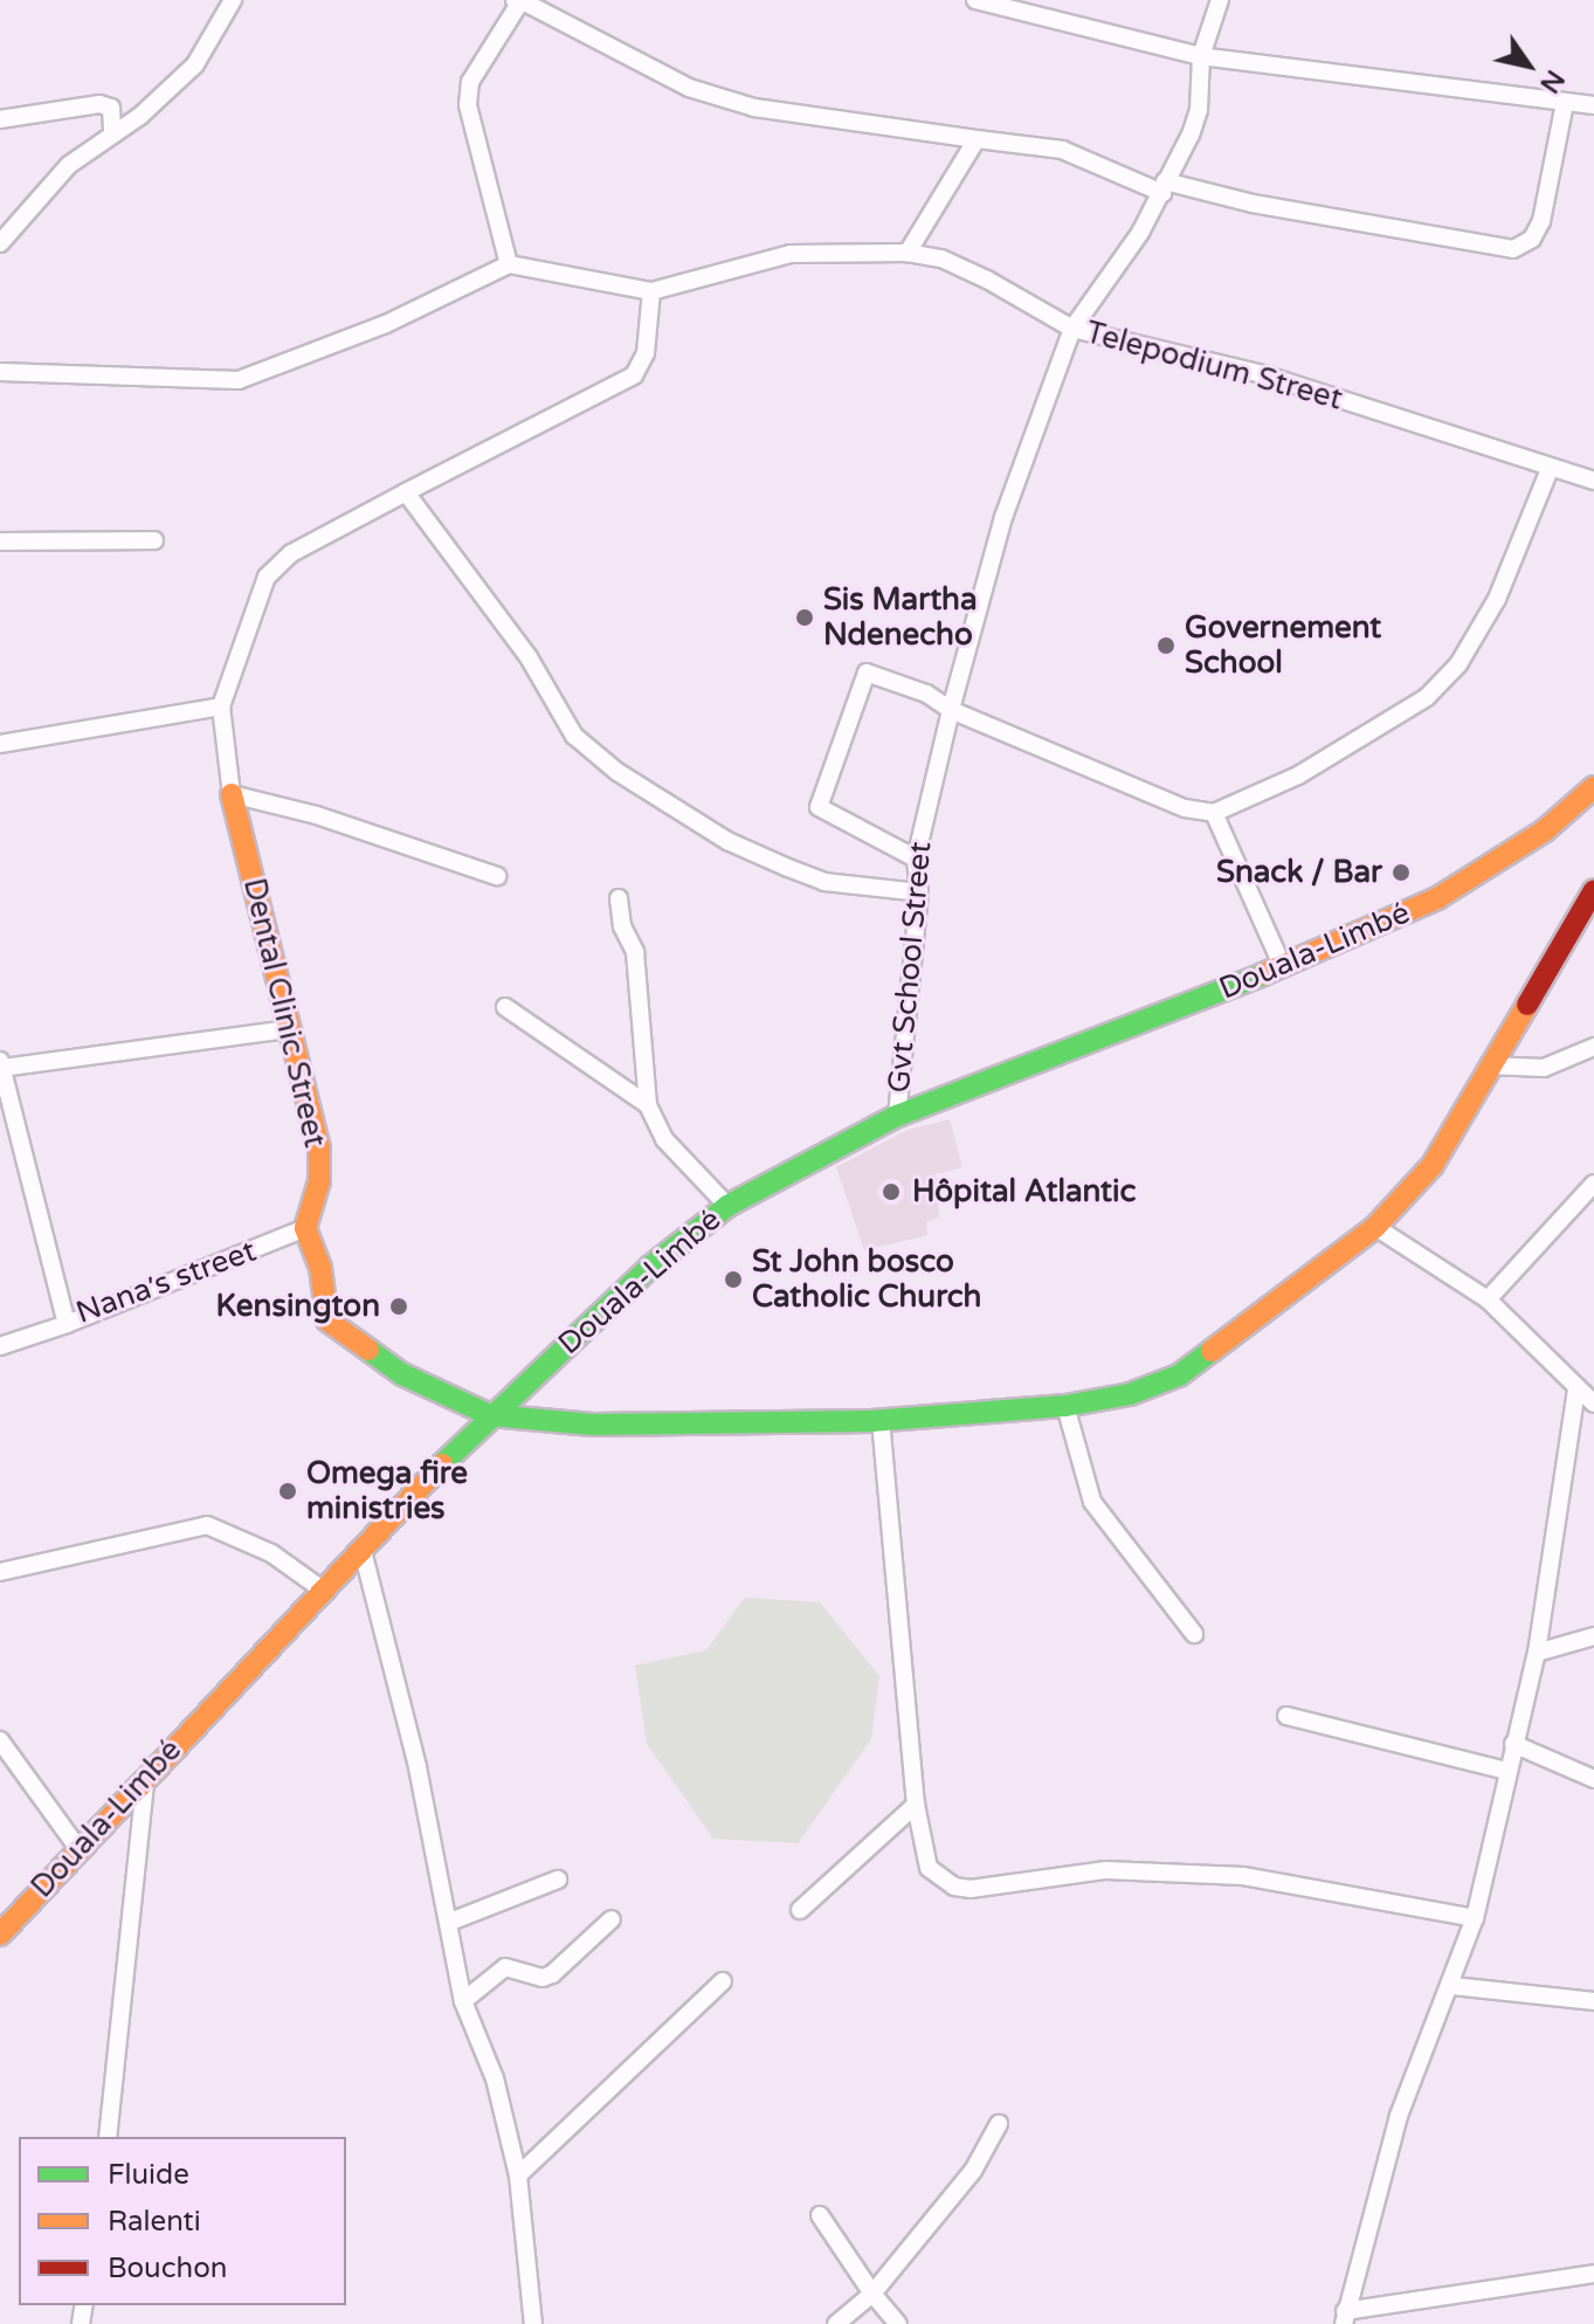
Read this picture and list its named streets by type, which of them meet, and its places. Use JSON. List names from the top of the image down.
{
  "streets": {
    "main road": ["Douala-Limbé", "Dental Clinic Street"],
    "street": ["Telepodium Street", "Gvt School Street", "Nana׳s street"]
  },
  "crossings": [
    ["Telepodium Street", "Gvt School Street"],
    ["Douala-Limbé", "Gvt School Street"],
    ["Dental Clinic Street", "Nana׳s street"]
  ],
  "places": [
    "Sis Martha Ndenecho",
    "Governement School",
    "Snack / Bar",
    "Hôpital Atlantic",
    "St John bosco Catholic Church",
    "Kensington",
    "Omega fire ministries"
  ],
  "legend": ["Fluide", "Ralenti", "Bouchon"],
  "north": "bottom right"
}
